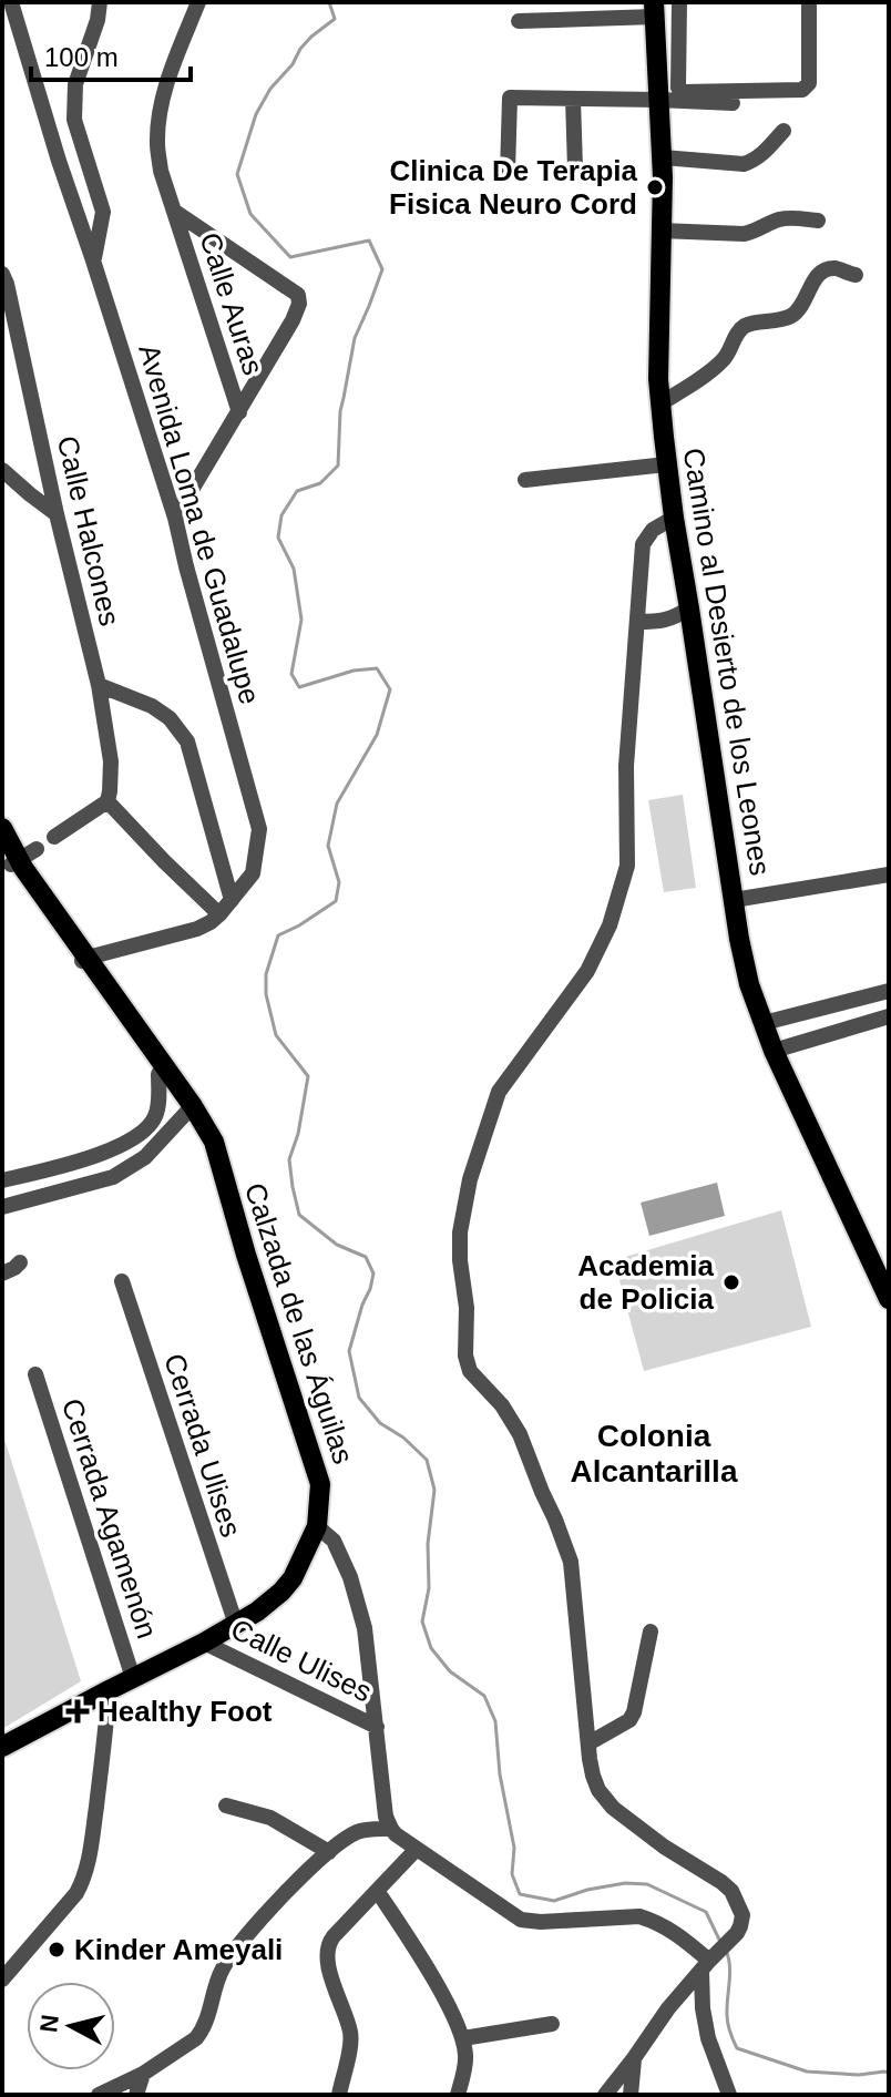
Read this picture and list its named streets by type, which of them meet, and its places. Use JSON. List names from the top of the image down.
{
  "streets": {
    "main road": ["Camino al Desierto de los Leones", "Calzada de las Águilas"],
    "street": [
      "Calle Auras",
      "Avenida Loma de Guadalupe",
      "Calle Halcones",
      "Cerrada Ulises",
      "Cerrada Agamenón",
      "Calle Ulises"
    ]
  },
  "crossings": [
    ["Avenida Loma de Guadalupe", "Calzada de las Águilas"],
    ["Calzada de las Águilas", "Cerrada Ulises"],
    ["Calzada de las Águilas", "Cerrada Agamenón"],
    ["Calzada de las Águilas", "Calle Ulises"]
  ],
  "districts": ["Colonia Alcantarilla"],
  "places": {
    "other": ["Clinica De Terapia Fisica Neuro Cord", "Academia de Policia", "Kinder Ameyali"],
    "health": ["Healthy Foot"]
  },
  "scale_bar": "100 m",
  "north": "left"
}
